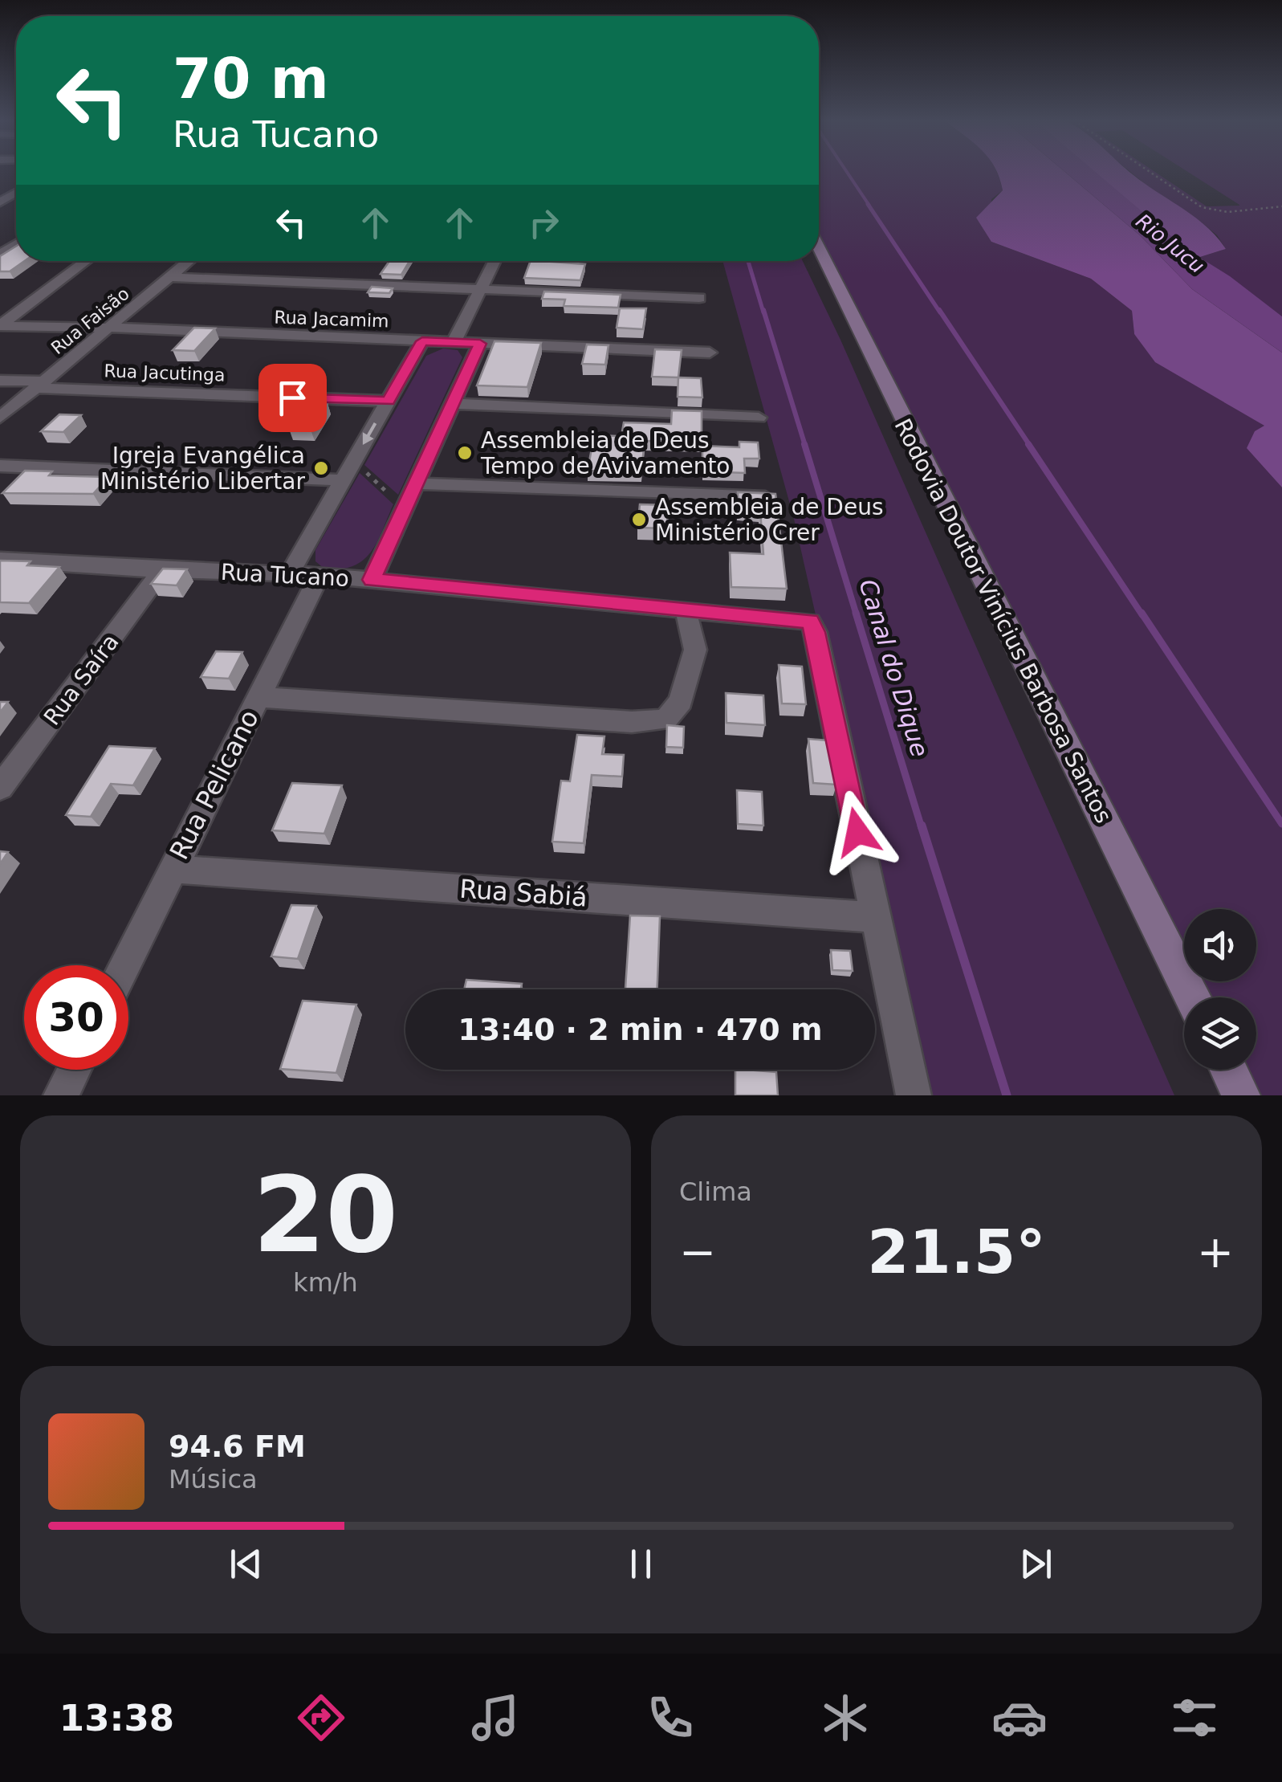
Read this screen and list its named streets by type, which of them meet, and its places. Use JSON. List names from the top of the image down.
{
  "streets": {
    "main road": ["Rodovia Doutor Vinícius Barbosa Santos"],
    "street": [
      "Rua Jacamim",
      "Rua Faisão",
      "Rua Jacutinga",
      "Rua Tucano",
      "Rua Saíra",
      "Rua Pelicano",
      "Rua Sabiá"
    ]
  },
  "crossings": [
    ["Rua Jacamim", "Rua Faisão"],
    ["Rua Faisão", "Rua Jacutinga"],
    ["Rua Tucano", "Rua Saíra"],
    ["Rua Tucano", "Rua Pelicano"],
    ["Rua Tucano", "Rua Sabiá"],
    ["Rua Pelicano", "Rua Sabiá"]
  ],
  "water": ["Rio Jucu", "Canal do Dique"],
  "places": ["Assembleia de Deus Tempo de Avivamento", "Igreja Evangélica Ministério Libertar", "Assembleia de Deus Ministério Crer"],
  "page": {
    "turn": ["70 m", "Rua Tucano"],
    "limit": "30",
    "trip": "13:40 · 2 min · 470 m",
    "tile": [
      ["20", "km/h"],
      "Clima"
    ],
    "heat": ["−", "21.5°", "+"],
    "song": ["94.6 FM", "Música"],
    "tabs": "13:38"
  }
}
